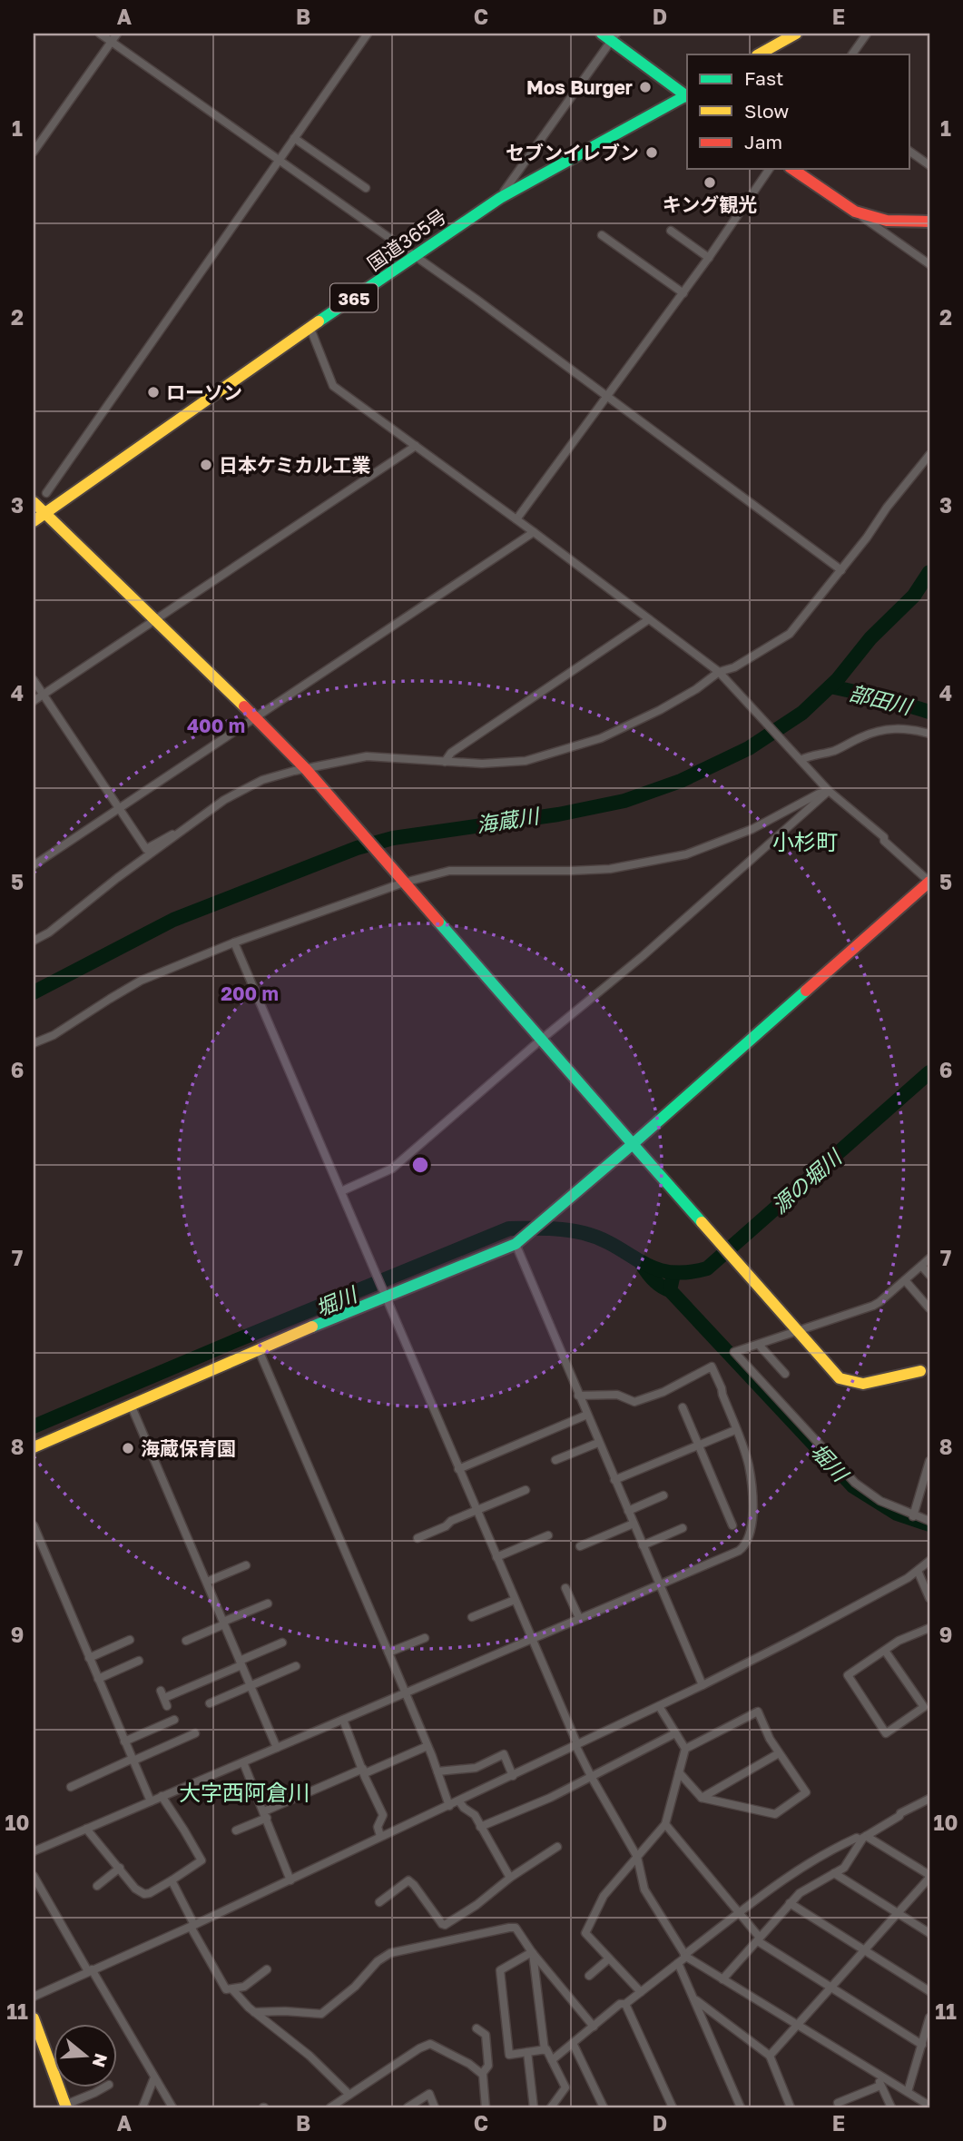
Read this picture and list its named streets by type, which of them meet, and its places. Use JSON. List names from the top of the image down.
{
  "streets": {
    "main road": ["国道365号", "365"]
  },
  "districts": ["小杉町", "大字西阿倉川"],
  "water": [
    "部田川",
    "海蔵川",
    "源の堀川",
    "堀川"
  ],
  "places": [
    "Mos Burger",
    "セブンイレブン",
    "キング観光",
    "ローソン",
    "日本ケミカル工業",
    "海蔵保育園"
  ],
  "legend": ["Fast", "Slow", "Jam"],
  "north": "right",
  "grid": {
    "columns": [
      "A",
      "B",
      "C",
      "D",
      "E"
    ],
    "rows": [
      "1",
      "2",
      "3",
      "4",
      "5",
      "6",
      "7",
      "8",
      "9",
      "10",
      "11"
    ]
  },
  "rings": ["400 m", "200 m"]
}
